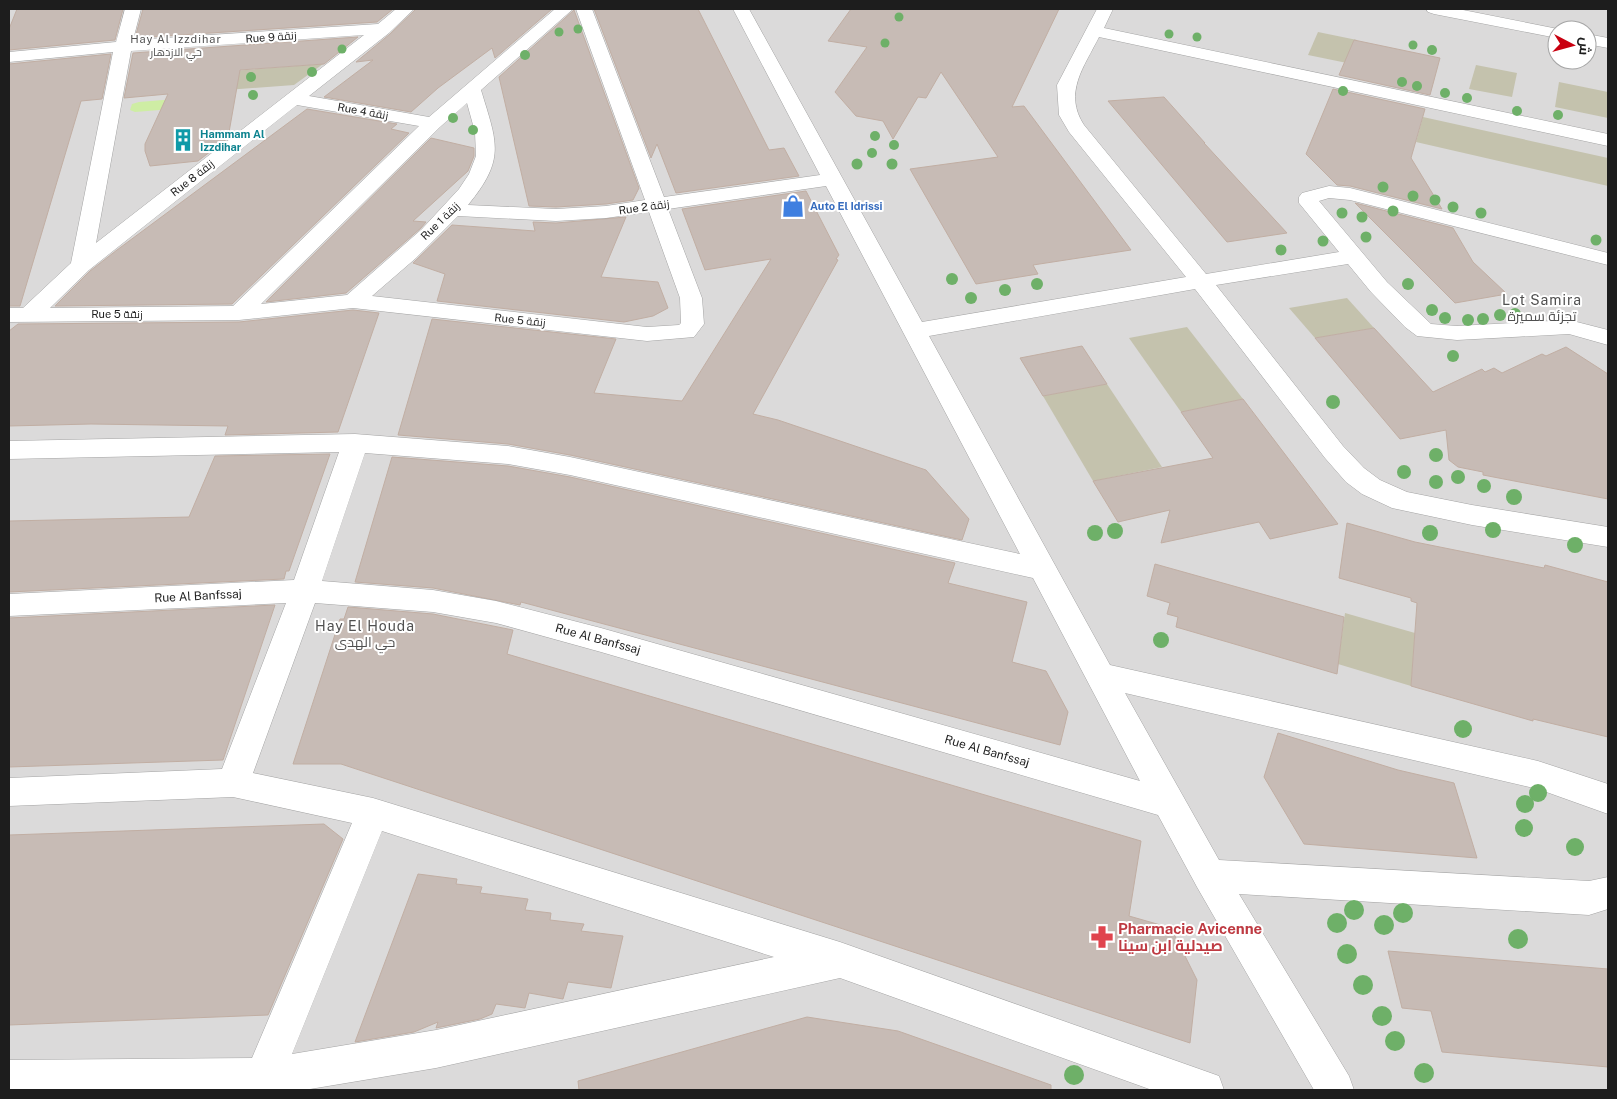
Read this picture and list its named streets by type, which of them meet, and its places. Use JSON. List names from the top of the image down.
{
  "streets": {
    "street": [
      "Rue 9 زنقة",
      "Rue 4 زنقة",
      "Rue 8 زنقة",
      "Rue 2 زنقة",
      "Rue 1 زنقة",
      "Rue 5 زنقة",
      "Rue Al Banfssaj"
    ]
  },
  "crossings": [
    ["Rue 9 زنقة", "Rue 8 زنقة"],
    ["Rue 4 زنقة", "Rue 8 زنقة"],
    ["Rue 8 زنقة", "Rue 5 زنقة"],
    ["Rue 2 زنقة", "Rue 1 زنقة"],
    ["Rue 2 زنقة", "Rue 5 زنقة"],
    ["Rue 1 زنقة", "Rue 5 زنقة"]
  ],
  "districts": ["Hay Al Izzdihar حي الازدهار", "Lot Samira تجزئة سميرة", "Hay El Houda حي الهدى"],
  "places": {
    "building": ["Hammam Al Izzdihar"],
    "shop": ["Auto El Idrissi"],
    "pharmacy": ["Pharmacie Avicenne صيدلية ابن سينا"]
  },
  "north": "right"
}
